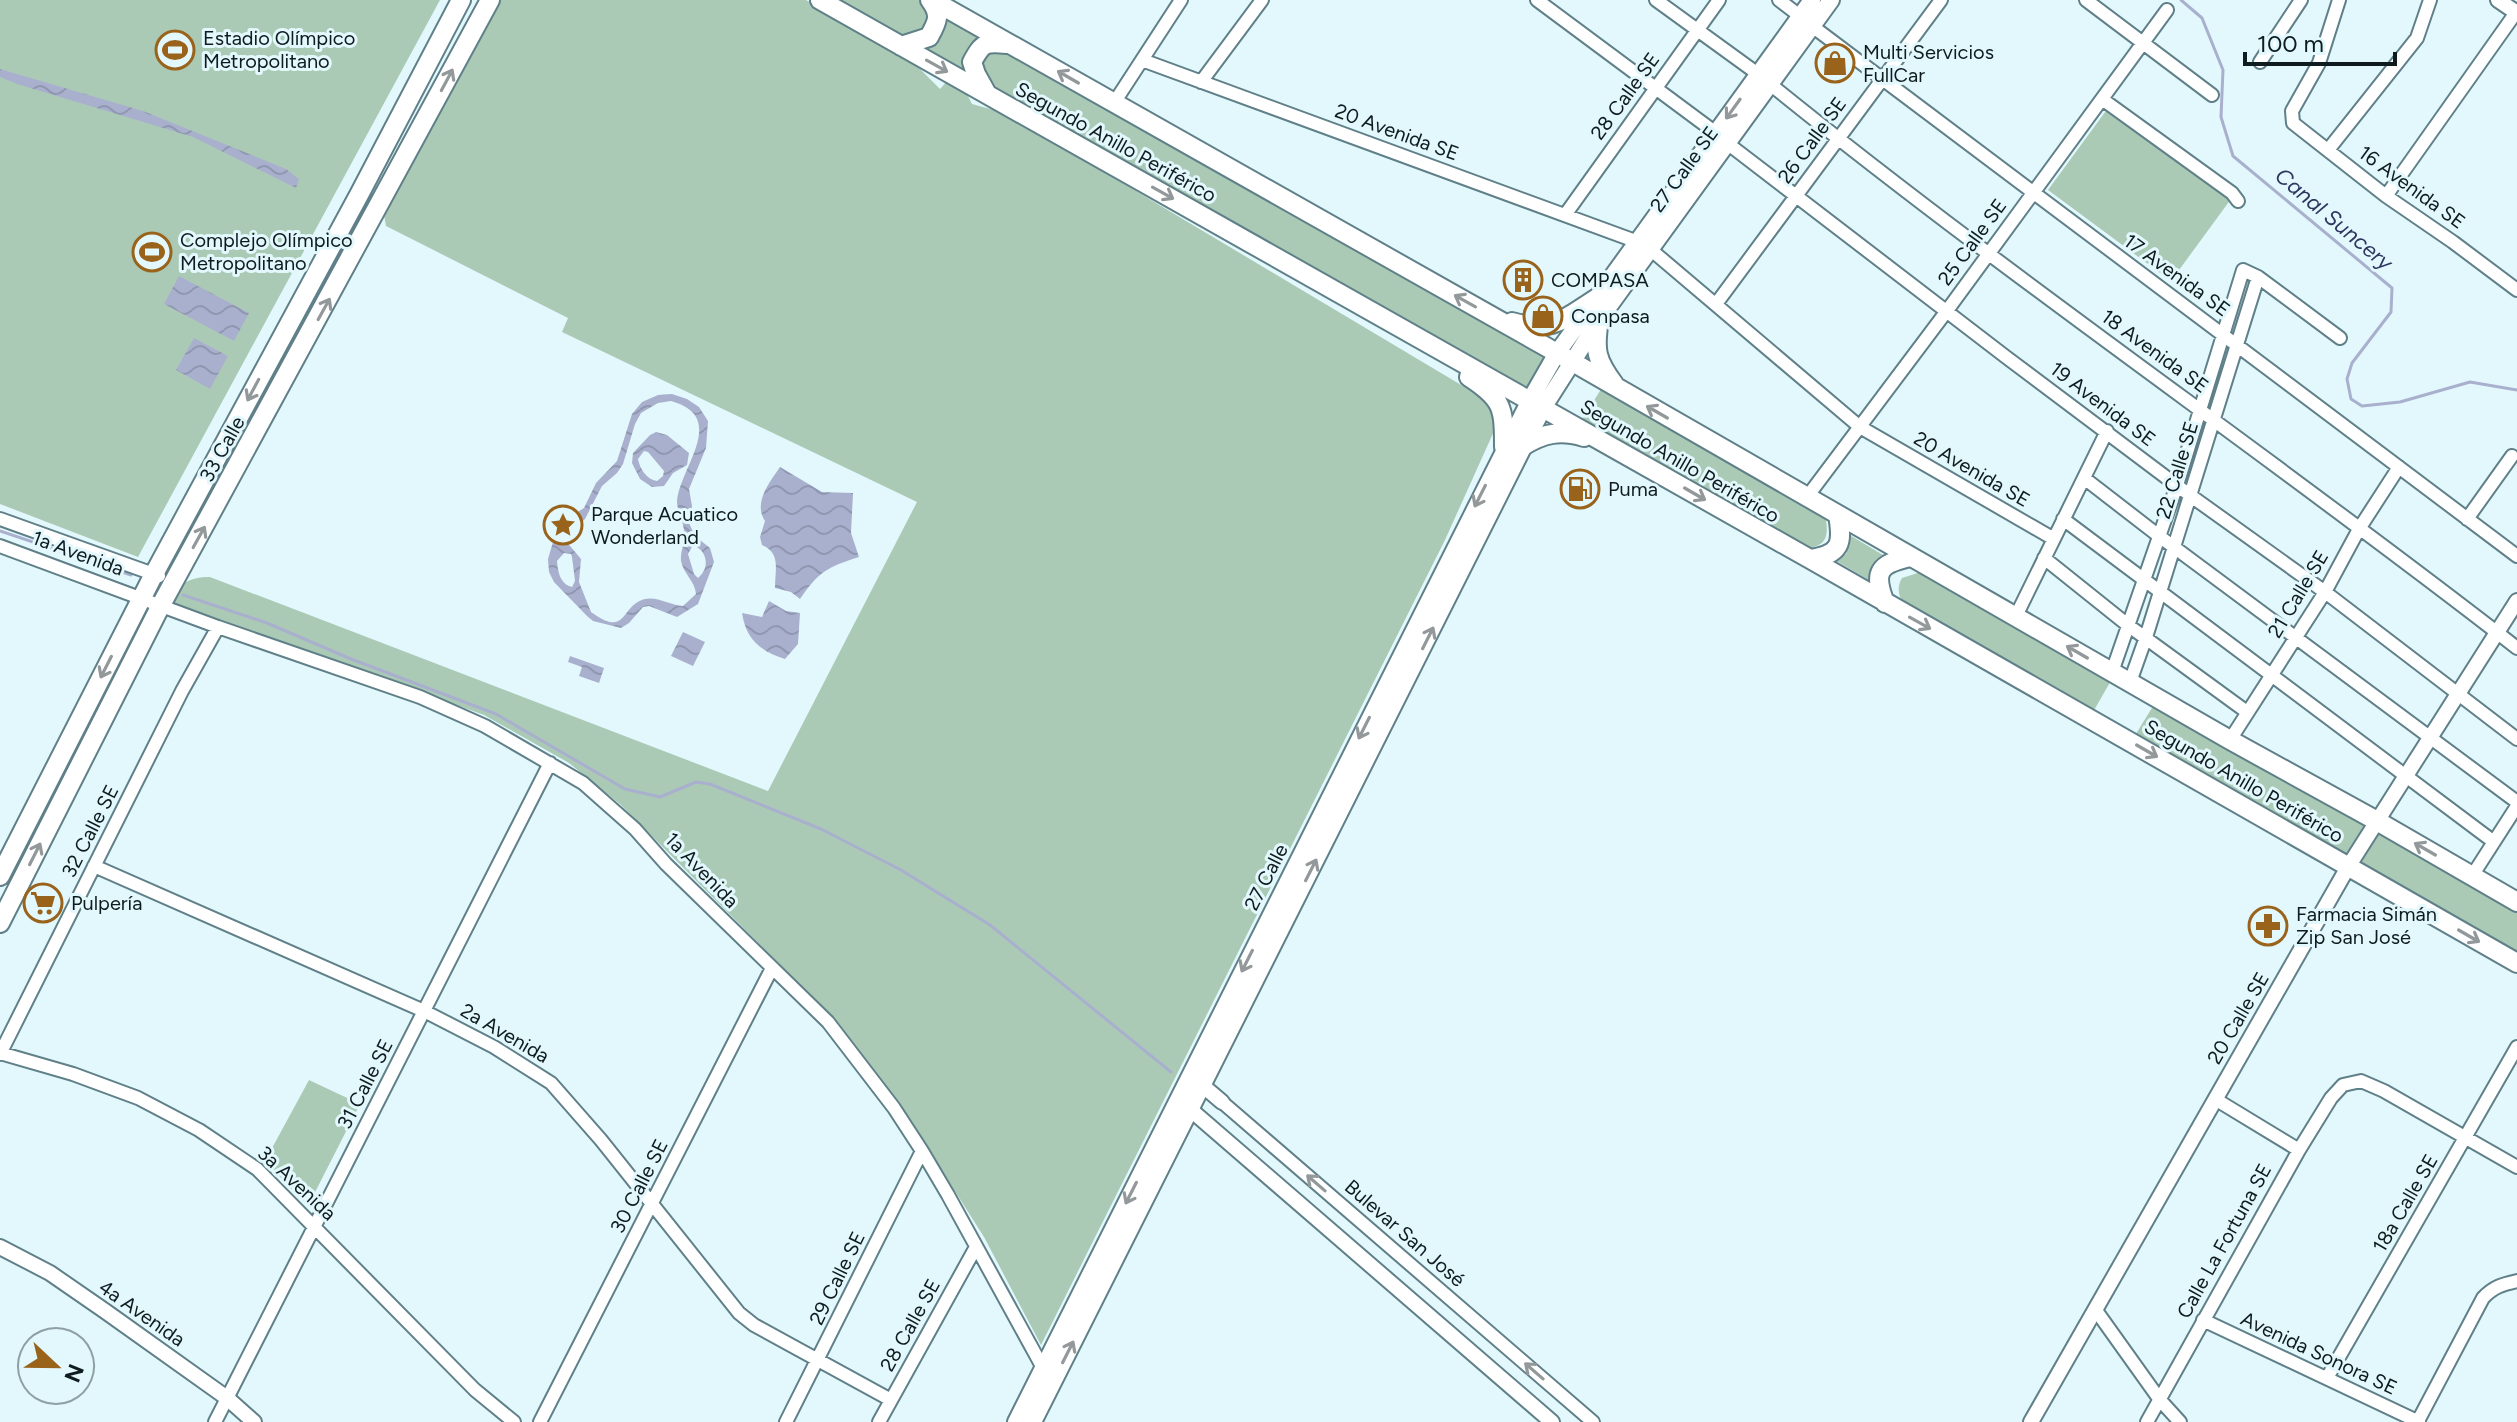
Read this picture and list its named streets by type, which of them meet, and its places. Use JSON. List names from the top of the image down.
{
  "streets": {
    "main road": [
      "Segundo Anillo Periférico",
      "27 Calle SE",
      "33 Calle",
      "27 Calle"
    ],
    "street": [
      "28 Calle SE",
      "20 Avenida SE",
      "26 Calle SE",
      "16 Avenida SE",
      "25 Calle SE",
      "17 Avenida SE",
      "18 Avenida SE",
      "19 Avenida SE",
      "22 Calle SE",
      "1a Avenida",
      "21 Calle SE",
      "32 Calle SE",
      "20 Calle SE",
      "2a Avenida",
      "31 Calle SE",
      "3a Avenida",
      "30 Calle SE",
      "18a Calle SE",
      "Bulevar San José",
      "Calle La Fortuna SE",
      "29 Calle SE",
      "4a Avenida",
      "Avenida Sonora SE"
    ]
  },
  "crossings": [
    ["28 Calle SE", "20 Avenida SE"],
    ["28 Calle SE", "18 Avenida SE"],
    ["28 Calle SE", "19 Avenida SE"],
    ["28 Calle SE", "1a Avenida"],
    ["28 Calle SE", "2a Avenida"],
    ["20 Avenida SE", "26 Calle SE"],
    ["20 Avenida SE", "27 Calle SE"],
    ["20 Avenida SE", "25 Calle SE"],
    ["26 Calle SE", "17 Avenida SE"],
    ["26 Calle SE", "18 Avenida SE"],
    ["26 Calle SE", "19 Avenida SE"],
    ["Segundo Anillo Periférico", "27 Calle SE"],
    ["Segundo Anillo Periférico", "25 Calle SE"],
    ["Segundo Anillo Periférico", "22 Calle SE"],
    ["Segundo Anillo Periférico", "21 Calle SE"],
    ["Segundo Anillo Periférico", "27 Calle"],
    ["Segundo Anillo Periférico", "20 Calle SE"],
    ["27 Calle SE", "17 Avenida SE"],
    ["27 Calle SE", "18 Avenida SE"],
    ["27 Calle SE", "19 Avenida SE"],
    ["27 Calle SE", "27 Calle"],
    ["25 Calle SE", "17 Avenida SE"],
    ["25 Calle SE", "18 Avenida SE"],
    ["25 Calle SE", "19 Avenida SE"],
    ["17 Avenida SE", "22 Calle SE"],
    ["17 Avenida SE", "21 Calle SE"],
    ["18 Avenida SE", "22 Calle SE"],
    ["18 Avenida SE", "21 Calle SE"],
    ["18 Avenida SE", "20 Calle SE"],
    ["19 Avenida SE", "22 Calle SE"],
    ["19 Avenida SE", "21 Calle SE"],
    ["19 Avenida SE", "20 Calle SE"],
    ["33 Calle", "1a Avenida"],
    ["1a Avenida", "32 Calle SE"],
    ["1a Avenida", "27 Calle"],
    ["1a Avenida", "31 Calle SE"],
    ["1a Avenida", "30 Calle SE"],
    ["1a Avenida", "29 Calle SE"],
    ["32 Calle SE", "2a Avenida"],
    ["32 Calle SE", "3a Avenida"],
    ["27 Calle", "Bulevar San José"],
    ["2a Avenida", "31 Calle SE"],
    ["2a Avenida", "30 Calle SE"],
    ["2a Avenida", "29 Calle SE"],
    ["31 Calle SE", "3a Avenida"],
    ["31 Calle SE", "4a Avenida"],
    ["18a Calle SE", "Calle La Fortuna SE"],
    ["18a Calle SE", "Avenida Sonora SE"],
    ["Calle La Fortuna SE", "Avenida Sonora SE"]
  ],
  "water": ["Canal Suncery"],
  "places": {
    "sports": ["Estadio Olímpico Metropolitano", "Complejo Olímpico Metropolitano"],
    "shop": ["Multi Servicios FullCar", "Conpasa"],
    "building": ["COMPASA"],
    "fuel station": ["Puma"],
    "place": ["Parque Acuatico Wonderland"],
    "supermarket": ["Pulpería"],
    "pharmacy": ["Farmacia Simán Zip San José"]
  },
  "scale_bar": "100 m",
  "north": "right"
}
